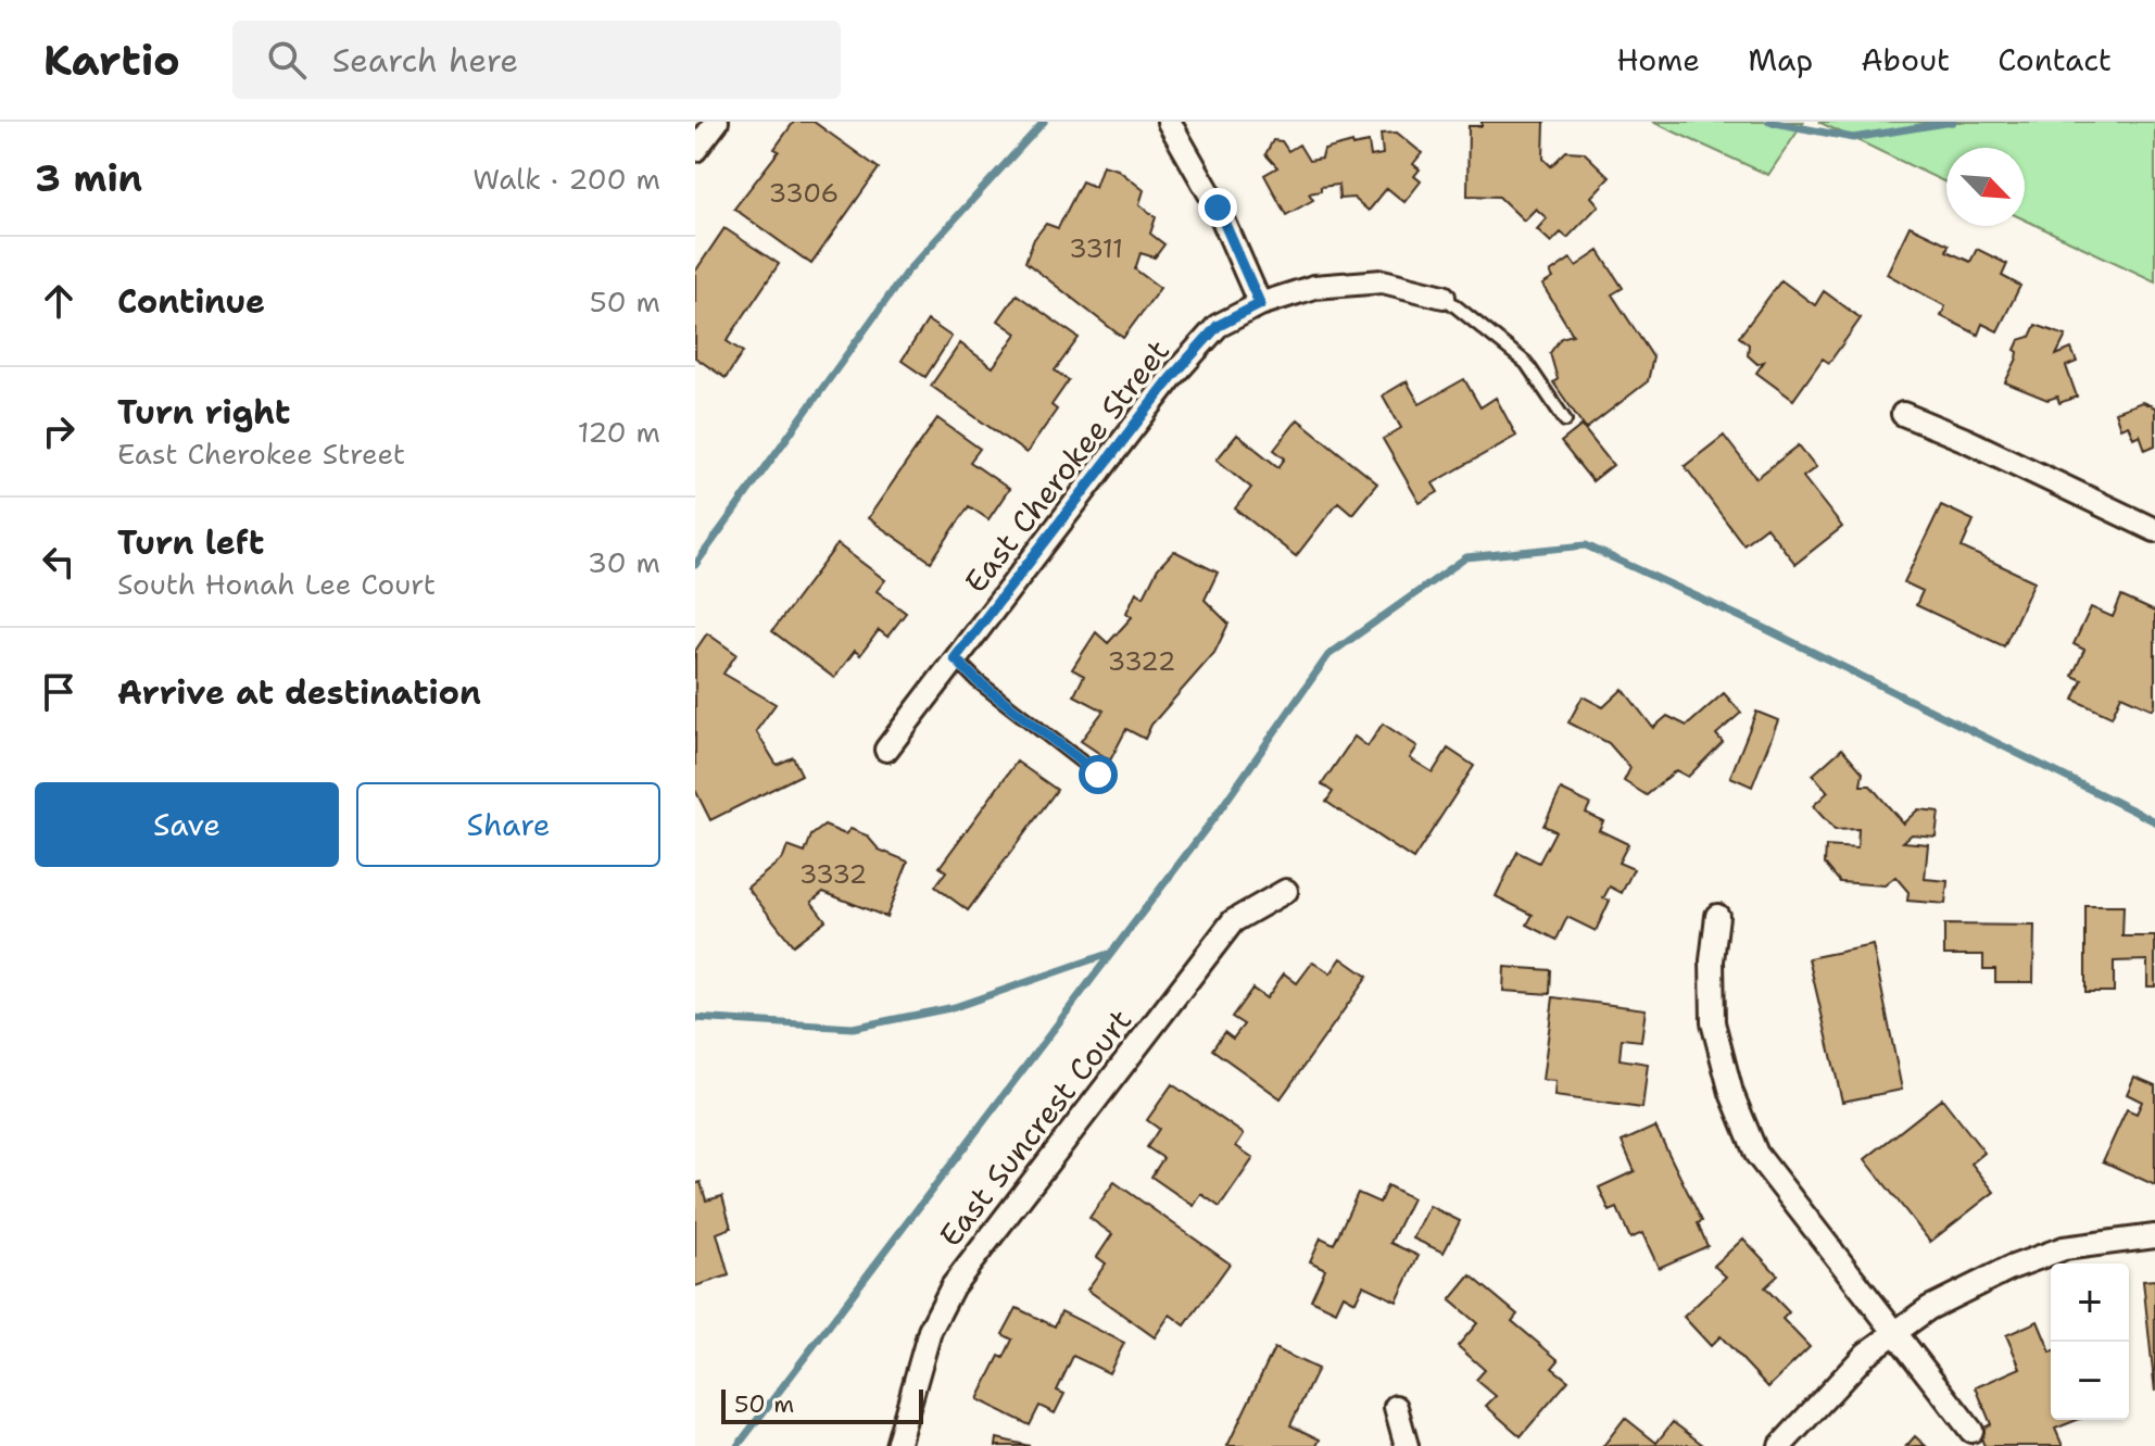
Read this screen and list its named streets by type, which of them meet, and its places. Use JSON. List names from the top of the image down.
{
  "streets": {
    "street": ["East Cherokee Street", "East Suncrest Court"]
  },
  "house_numbers": [
    "3306",
    "3311",
    "3322",
    "3332"
  ],
  "scale_bar": "50 m",
  "north": "bottom right",
  "page": {
    "header": "Kartio",
    "search": "Search here",
    "nav": [
      "Home",
      "Map",
      "About",
      "Contact"
    ],
    "heading": ["3 min", "Walk · 200 m"],
    "list": [
      ["Continue", "50 m"],
      ["Turn right", "East Cherokee Street", "120 m"],
      ["Turn left", "South Honah Lee Court", "30 m"],
      "Arrive at destination"
    ],
    "buttons": ["Save", "Share"],
    "map_buttons": ["+", "−"],
    "scale": "50 m"
  }
}
